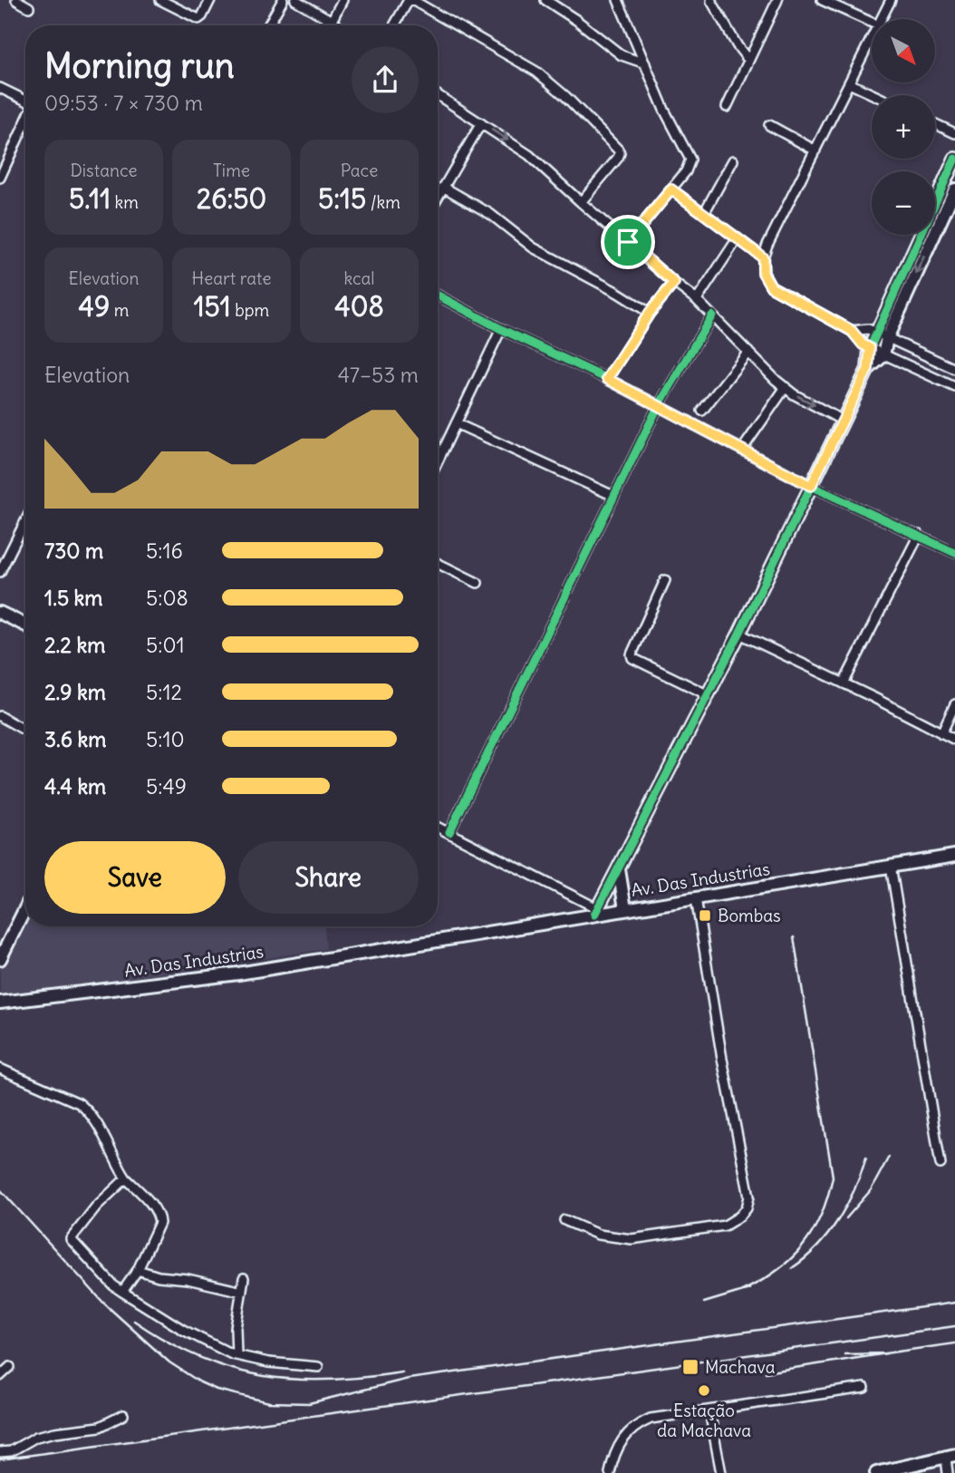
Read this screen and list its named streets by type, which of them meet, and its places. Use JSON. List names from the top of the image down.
{
  "streets": {
    "street": ["Av. Das Industrias"]
  },
  "places": {
    "transit": ["Bombas", "Machava"],
    "other": ["Estação da Machava"]
  },
  "north": "bottom right",
  "page": {
    "map_buttons": ["+", "−"],
    "heading": ["Morning run", "09:53 · 7 × 730 m"],
    "stats": [
      ["Distance", "5.11 km"],
      ["Time", "26:50"],
      ["Pace", "5:15 /km"],
      ["Elevation", "49 m"],
      ["Heart rate", "151 bpm"],
      ["kcal", "408"]
    ],
    "chart": ["Elevation", "47–53 m"],
    "list": [
      {
        "name": "730 m",
        "note": "5:16"
      },
      {
        "name": "1.5 km",
        "note": "5:08"
      },
      {
        "name": "2.2 km",
        "note": "5:01"
      },
      {
        "name": "2.9 km",
        "note": "5:12"
      },
      {
        "name": "3.6 km",
        "note": "5:10"
      },
      {
        "name": "4.4 km",
        "note": "5:49"
      }
    ],
    "buttons": ["Save", "Share"]
  }
}
